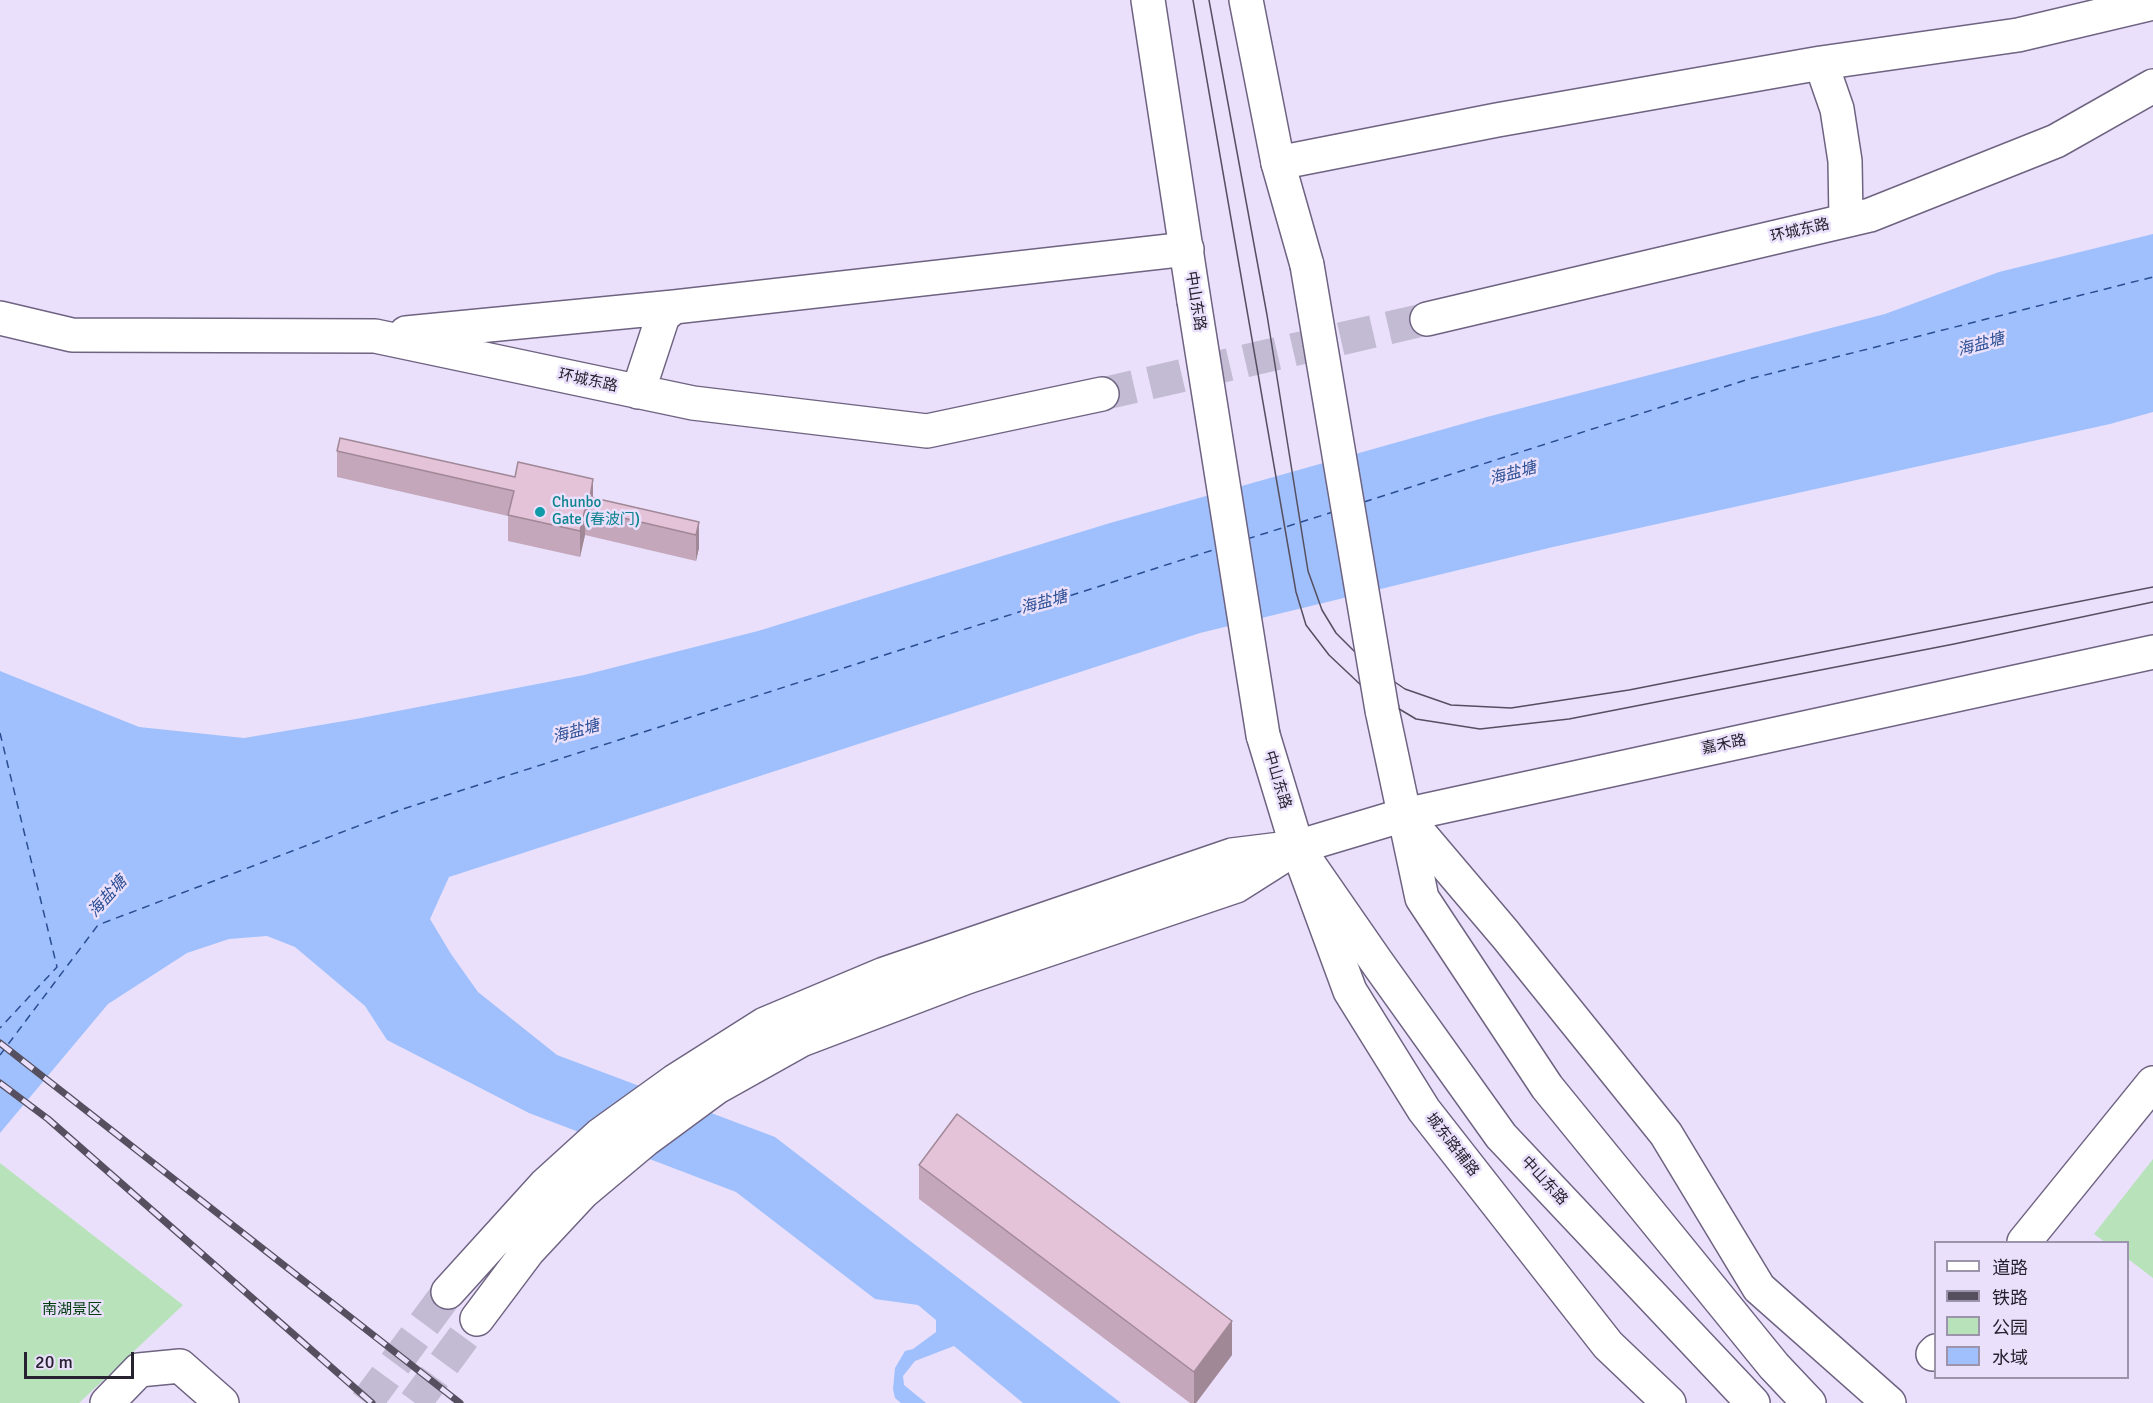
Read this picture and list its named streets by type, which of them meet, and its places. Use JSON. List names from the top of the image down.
{
  "streets": {
    "street": [
      "环城东路",
      "中山东路",
      "嘉禾路",
      "城东路辅路"
    ]
  },
  "crossings": [
    ["中山东路", "嘉禾路"],
    ["中山东路", "城东路辅路"],
    ["嘉禾路", "城东路辅路"]
  ],
  "water": ["海盐塘"],
  "parks": ["南湖景区"],
  "places": ["Chunbo Gate (春波门)"],
  "legend": [
    "道路",
    "铁路",
    "公园",
    "水域"
  ],
  "scale_bar": "20 m"
}
